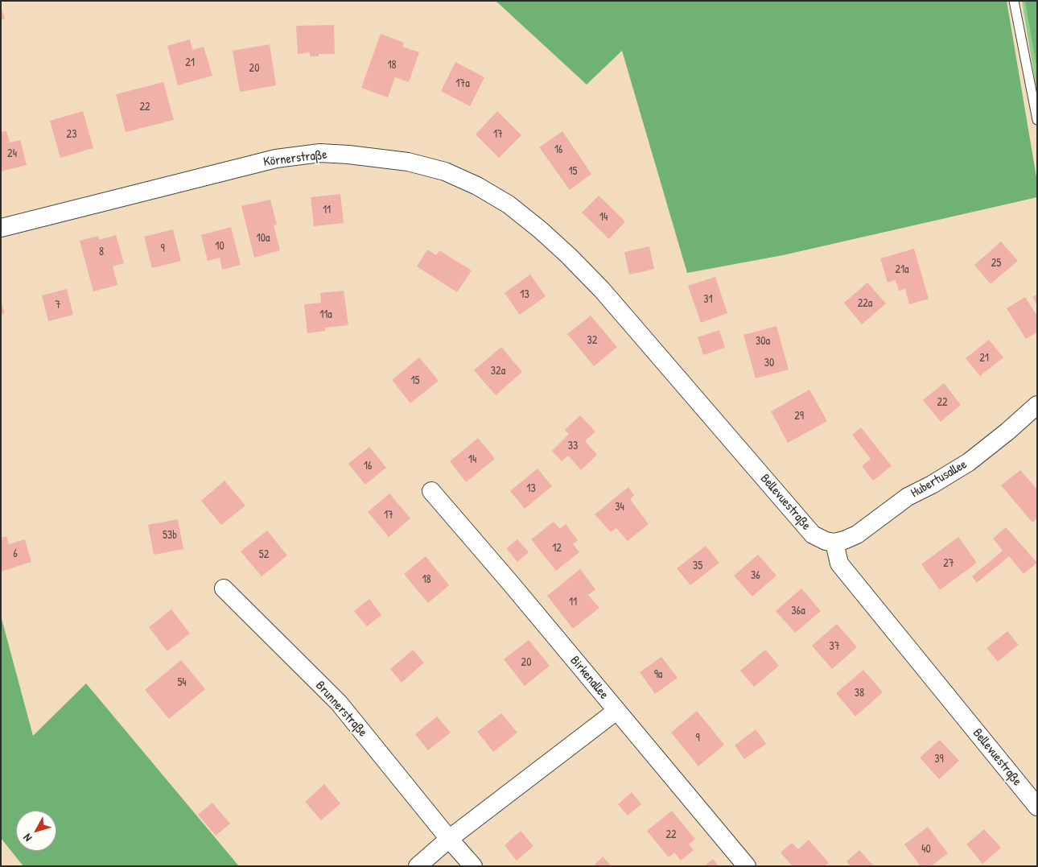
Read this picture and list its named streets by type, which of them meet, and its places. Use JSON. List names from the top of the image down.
{
  "streets": {
    "street": [
      "Körnerstraße",
      "Hubertusallee",
      "Bellevuestraße",
      "Birkenallee",
      "Brunnerstraße"
    ]
  },
  "crossings": [
    ["Körnerstraße", "Bellevuestraße"],
    ["Hubertusallee", "Bellevuestraße"]
  ],
  "house_numbers": [
    "21",
    "18",
    "20",
    "17a",
    "22",
    "23",
    "17",
    "16",
    "24",
    "15",
    "11",
    "14",
    "10a",
    "10",
    "9",
    "8",
    "25",
    "21a",
    "13",
    "31",
    "22a",
    "7",
    "11a",
    "32",
    "30a",
    "21",
    "30",
    "32a",
    "15",
    "22",
    "29",
    "33",
    "14",
    "16",
    "13",
    "34",
    "17",
    "53b",
    "12",
    "6",
    "52",
    "27",
    "35",
    "36",
    "18",
    "11",
    "36a",
    "37",
    "20",
    "9a",
    "54",
    "38",
    "9",
    "39",
    "22",
    "40"
  ],
  "north": "bottom left"
}
